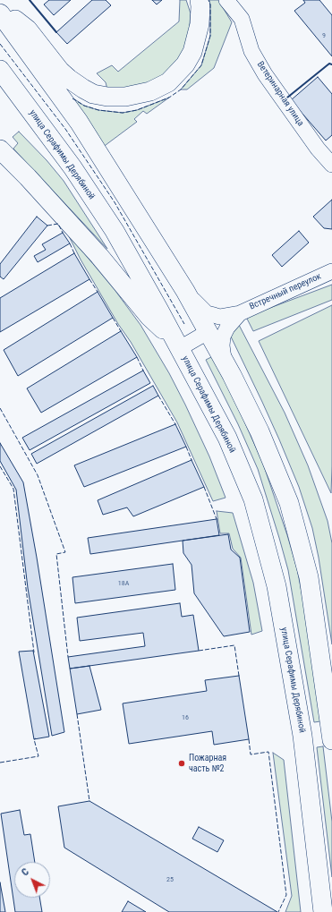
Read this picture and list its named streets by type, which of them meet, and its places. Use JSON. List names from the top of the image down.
{
  "streets": {
    "main road": ["улица Серафимы Дерябиной"],
    "street": ["Ветеринарная улица", "Встречный переулок"]
  },
  "places": ["Пожарная часть №2"],
  "house_numbers": [
    "9",
    "18А",
    "16",
    "25"
  ],
  "north": "top left"
}
